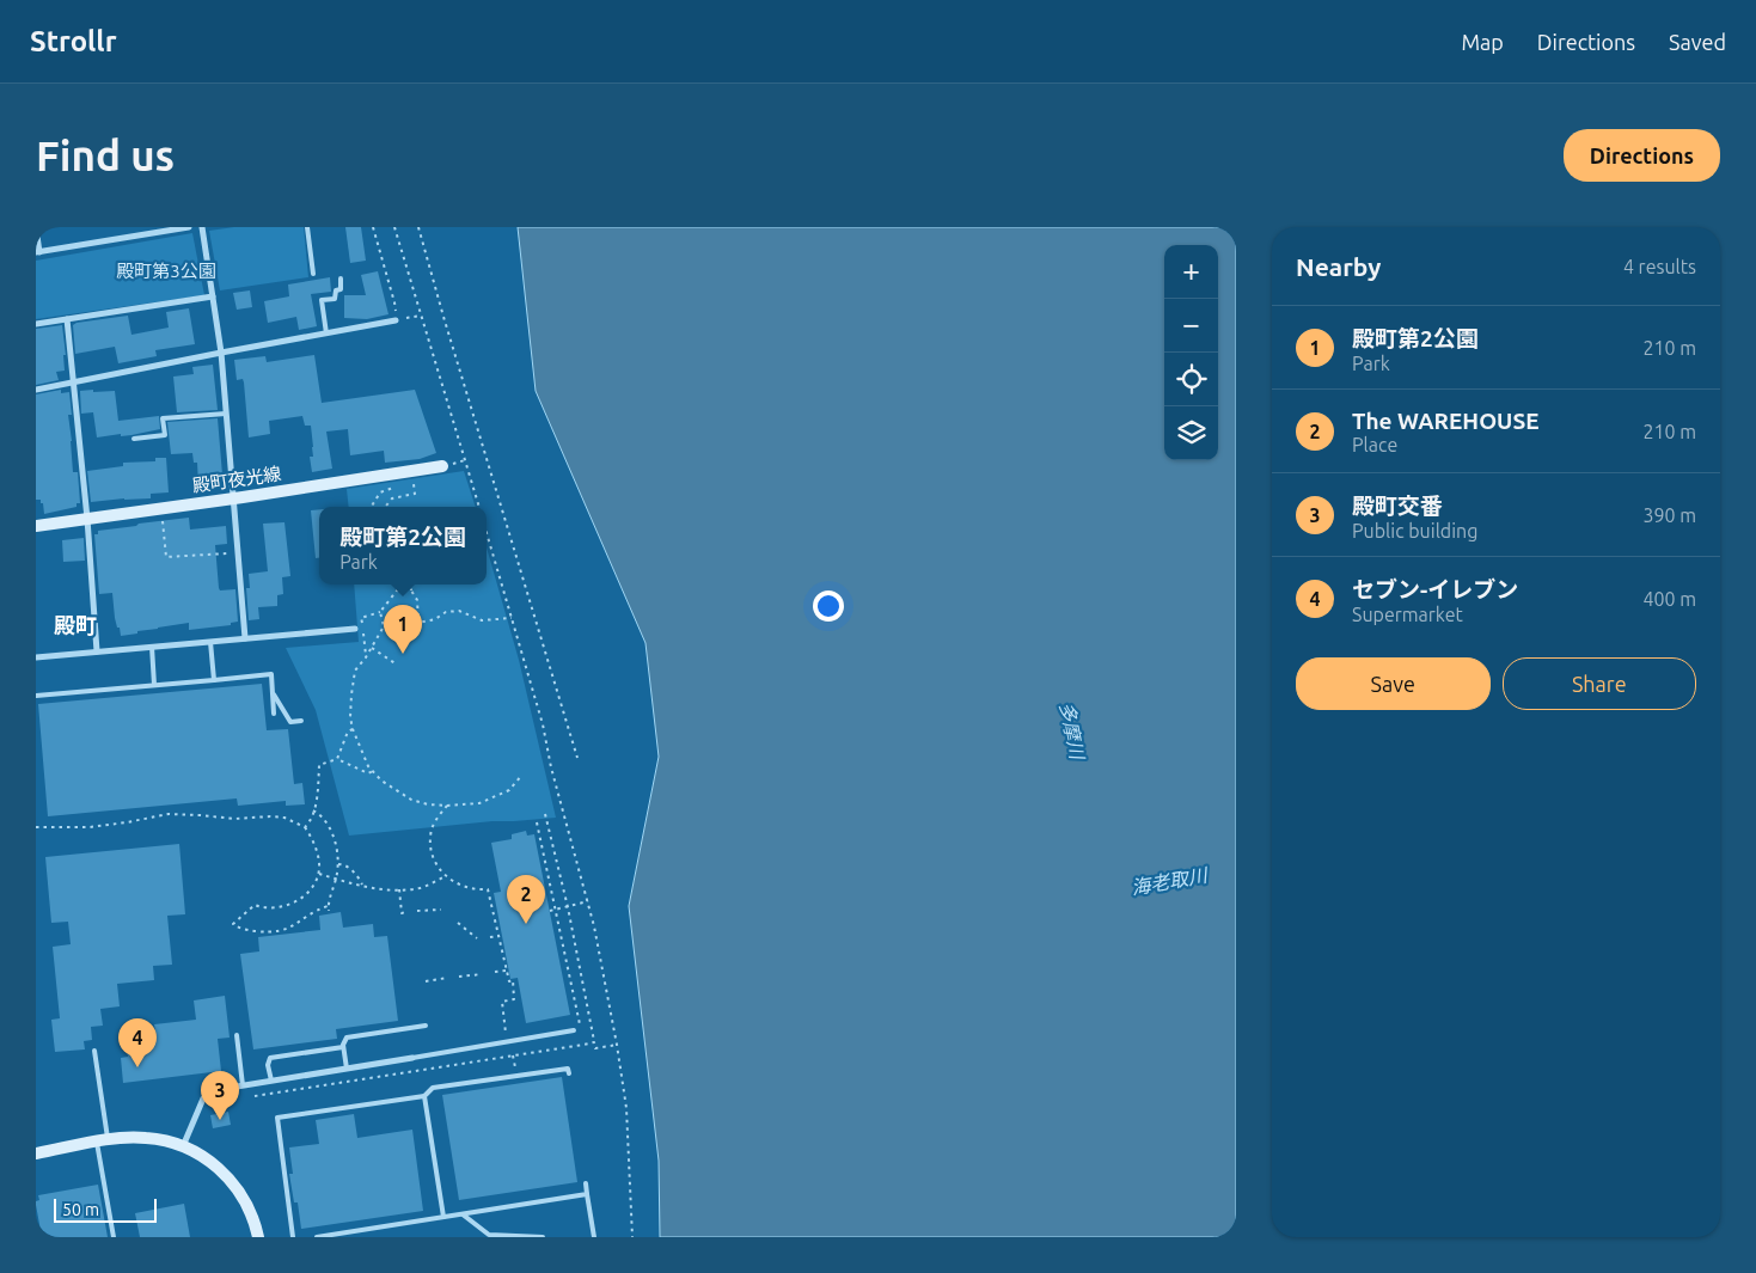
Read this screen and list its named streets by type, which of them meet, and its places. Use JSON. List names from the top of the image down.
{
  "streets": {
    "street": ["殿町夜光線"]
  },
  "districts": ["殿町"],
  "water": ["多摩川", "海老取川"],
  "parks": ["殿町第3公園"],
  "scale_bar": "50 m",
  "page": {
    "header": "Strollr",
    "nav": ["Map", "Directions", "Saved"],
    "buttons": [
      "Directions",
      ["Save", "Share"]
    ],
    "title": "Find us",
    "heading": ["Nearby", "4 results"],
    "map_buttons": ["+", "−"],
    "list": [
      {
        "mark": "1",
        "name": "殿町第2公園",
        "note": "Park",
        "value": "210 m"
      },
      {
        "mark": "2",
        "name": "The WAREHOUSE",
        "note": "Place",
        "value": "210 m"
      },
      {
        "mark": "3",
        "name": "殿町交番",
        "note": "Public building",
        "value": "390 m"
      },
      {
        "mark": "4",
        "name": "セブン-イレブン",
        "note": "Supermarket",
        "value": "400 m"
      }
    ],
    "popup": ["殿町第2公園", "Park"],
    "pins": [
      "1",
      "2",
      "4",
      "3"
    ],
    "scale": "50 m"
  }
}
